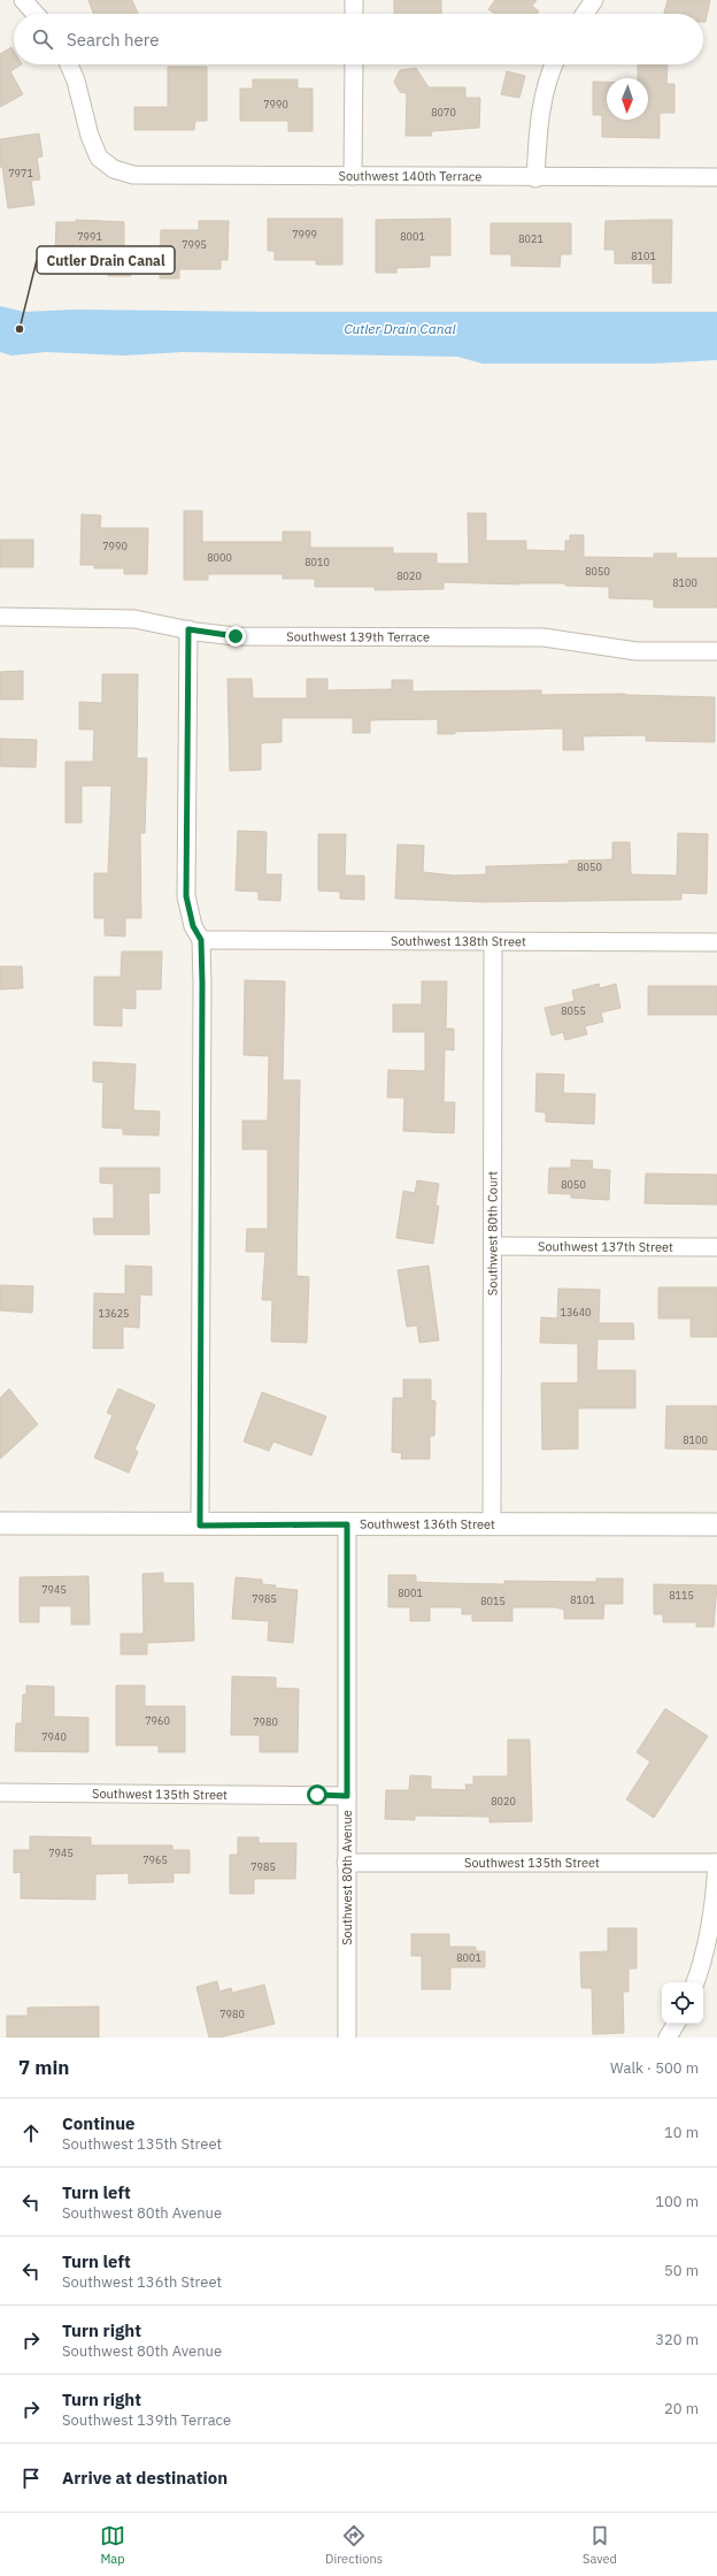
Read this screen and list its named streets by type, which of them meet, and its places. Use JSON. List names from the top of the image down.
{
  "streets": {
    "street": [
      "Southwest 140th Terrace",
      "Southwest 139th Terrace",
      "Southwest 138th Street",
      "Southwest 80th Court",
      "Southwest 137th Street",
      "Southwest 136th Street",
      "Southwest 135th Street",
      "Southwest 80th Avenue"
    ]
  },
  "crossings": [
    ["Southwest 138th Street", "Southwest 80th Court"],
    ["Southwest 80th Court", "Southwest 137th Street"],
    ["Southwest 80th Court", "Southwest 136th Street"],
    ["Southwest 136th Street", "Southwest 80th Avenue"],
    ["Southwest 135th Street", "Southwest 80th Avenue"]
  ],
  "water": ["Cutler Drain Canal"],
  "places": ["Cutler Drain Canal"],
  "house_numbers": [
    "7990",
    "8070",
    "7971",
    "7999",
    "7991",
    "8001",
    "8021",
    "7995",
    "8101",
    "7990",
    "8000",
    "8010",
    "8050",
    "8020",
    "8100",
    "8050",
    "8055",
    "8050",
    "13640",
    "13625",
    "8100",
    "7945",
    "8001",
    "8115",
    "7985",
    "8101",
    "8015",
    "7960",
    "7980",
    "7940",
    "8020",
    "7945",
    "7965",
    "7985",
    "8001",
    "7980"
  ],
  "north": "bottom",
  "page": {
    "search": "Search here",
    "heading": ["7 min", "Walk · 500 m"],
    "list": [
      ["Continue", "Southwest 135th Street", "10 m"],
      ["Turn left", "Southwest 80th Avenue", "100 m"],
      ["Turn left", "Southwest 136th Street", "50 m"],
      ["Turn right", "Southwest 80th Avenue", "320 m"],
      ["Turn right", "Southwest 139th Terrace", "20 m"],
      "Arrive at destination"
    ],
    "nav": ["Map", "Directions", "Saved"]
  }
}
